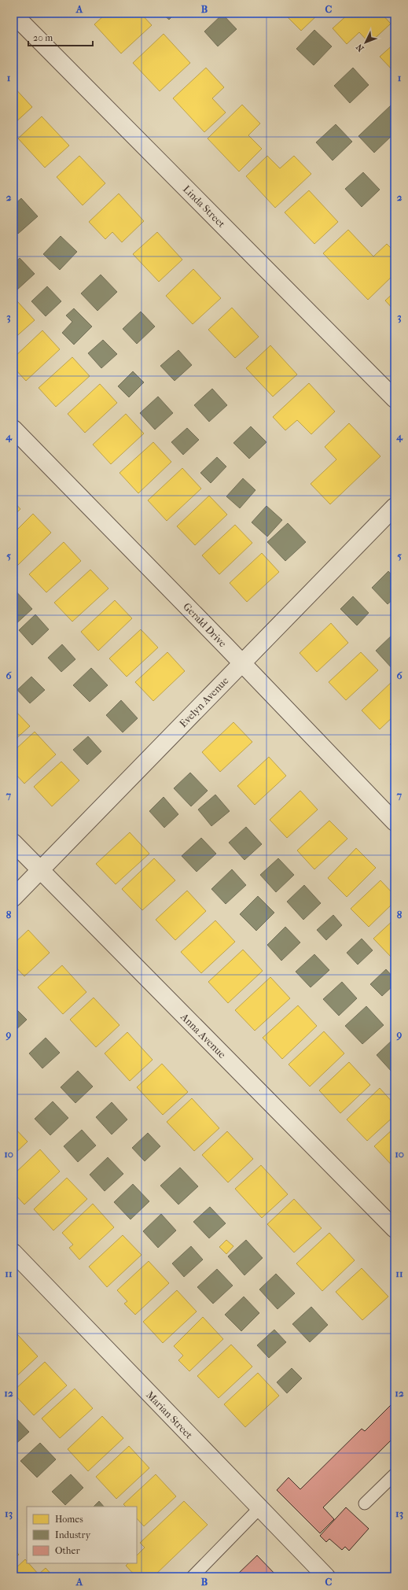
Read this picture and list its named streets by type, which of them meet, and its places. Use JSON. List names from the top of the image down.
{
  "streets": {
    "street": [
      "Linda Street",
      "Gerald Drive",
      "Evelyn Avenue",
      "Anna Avenue",
      "Marian Street"
    ]
  },
  "crossings": [
    ["Gerald Drive", "Evelyn Avenue"],
    ["Evelyn Avenue", "Anna Avenue"]
  ],
  "legend": ["Homes", "Industry", "Other"],
  "scale_bar": "20 m",
  "north": "bottom left",
  "grid": {
    "columns": ["A", "B", "C"],
    "rows": [
      "1",
      "2",
      "3",
      "4",
      "5",
      "6",
      "7",
      "8",
      "9",
      "10",
      "11",
      "12",
      "13"
    ]
  }
}
